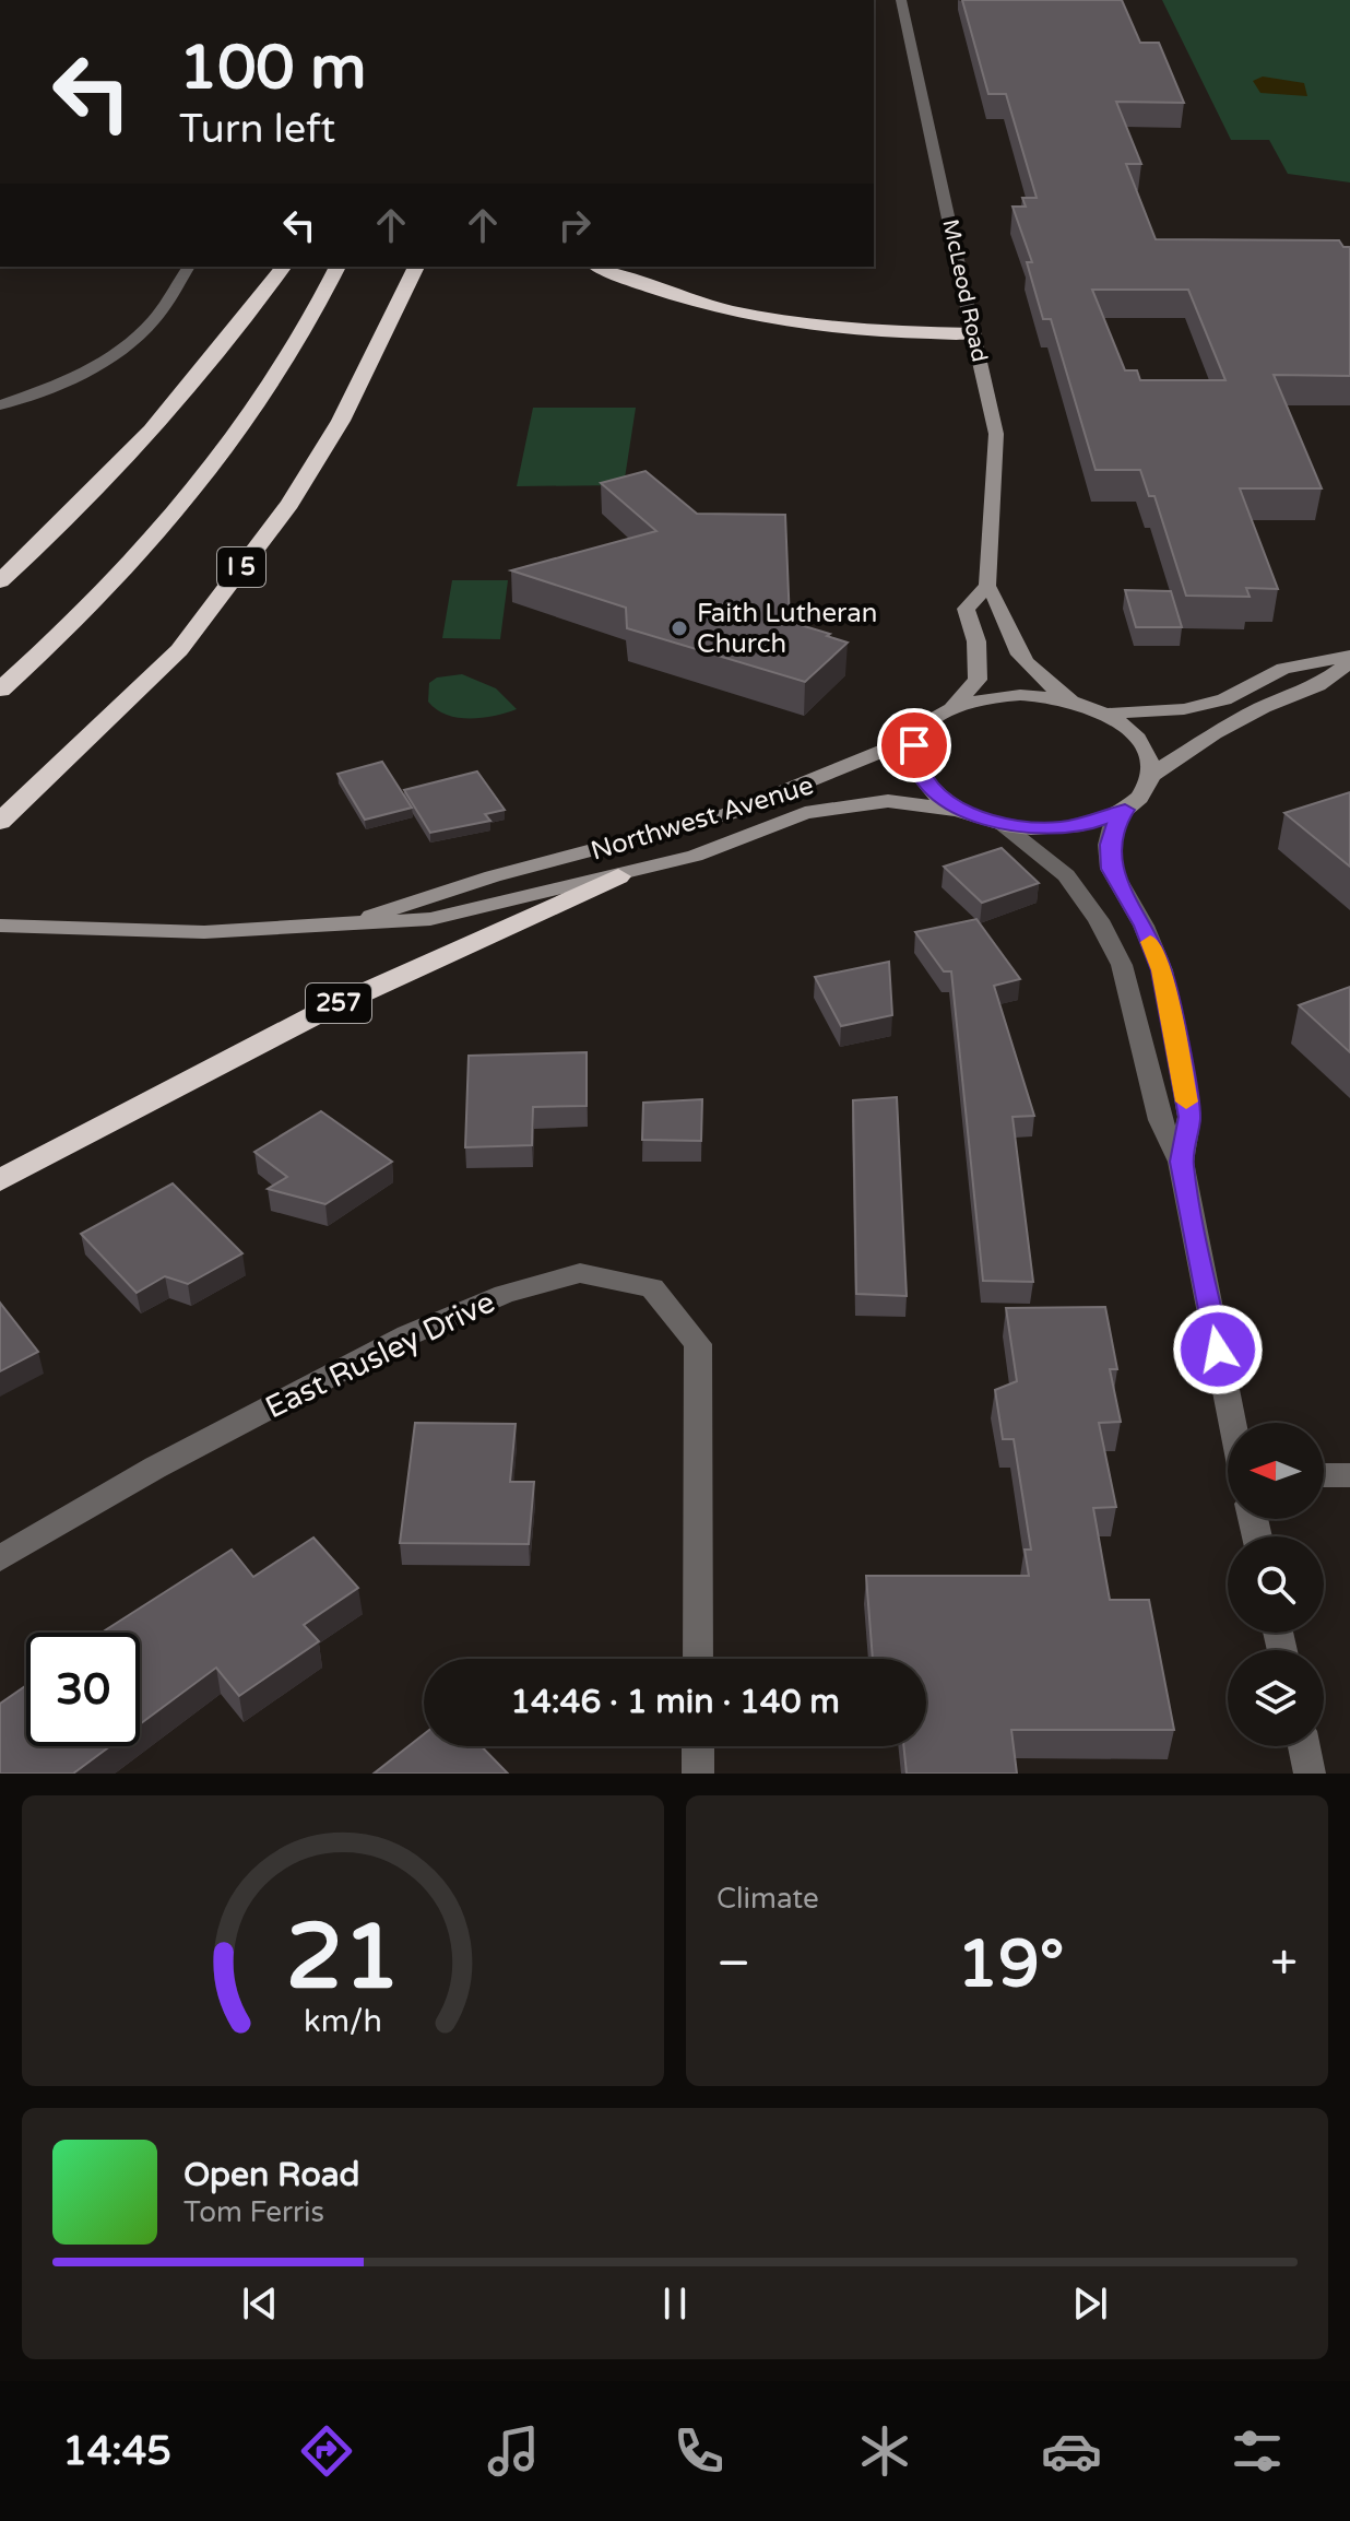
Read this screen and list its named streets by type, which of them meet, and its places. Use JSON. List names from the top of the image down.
{
  "streets": {
    "highway": ["I 5", "257"],
    "main road": ["McLeod Road", "Northwest Avenue"],
    "street": ["East Rusley Drive"]
  },
  "crossings": [
    ["McLeod Road", "Northwest Avenue"],
    ["Northwest Avenue", "257"]
  ],
  "places": ["Faith Lutheran Church"],
  "north": "left",
  "page": {
    "turn": ["100 m", "Turn left"],
    "limit": "30",
    "trip": "14:46 · 1 min · 140 m",
    "tile": "Climate",
    "heat": ["−", "19°", "+"],
    "song": ["Open Road", "Tom Ferris"],
    "tabs": "14:45",
    "gauge": ["21", "km/h"]
  }
}
